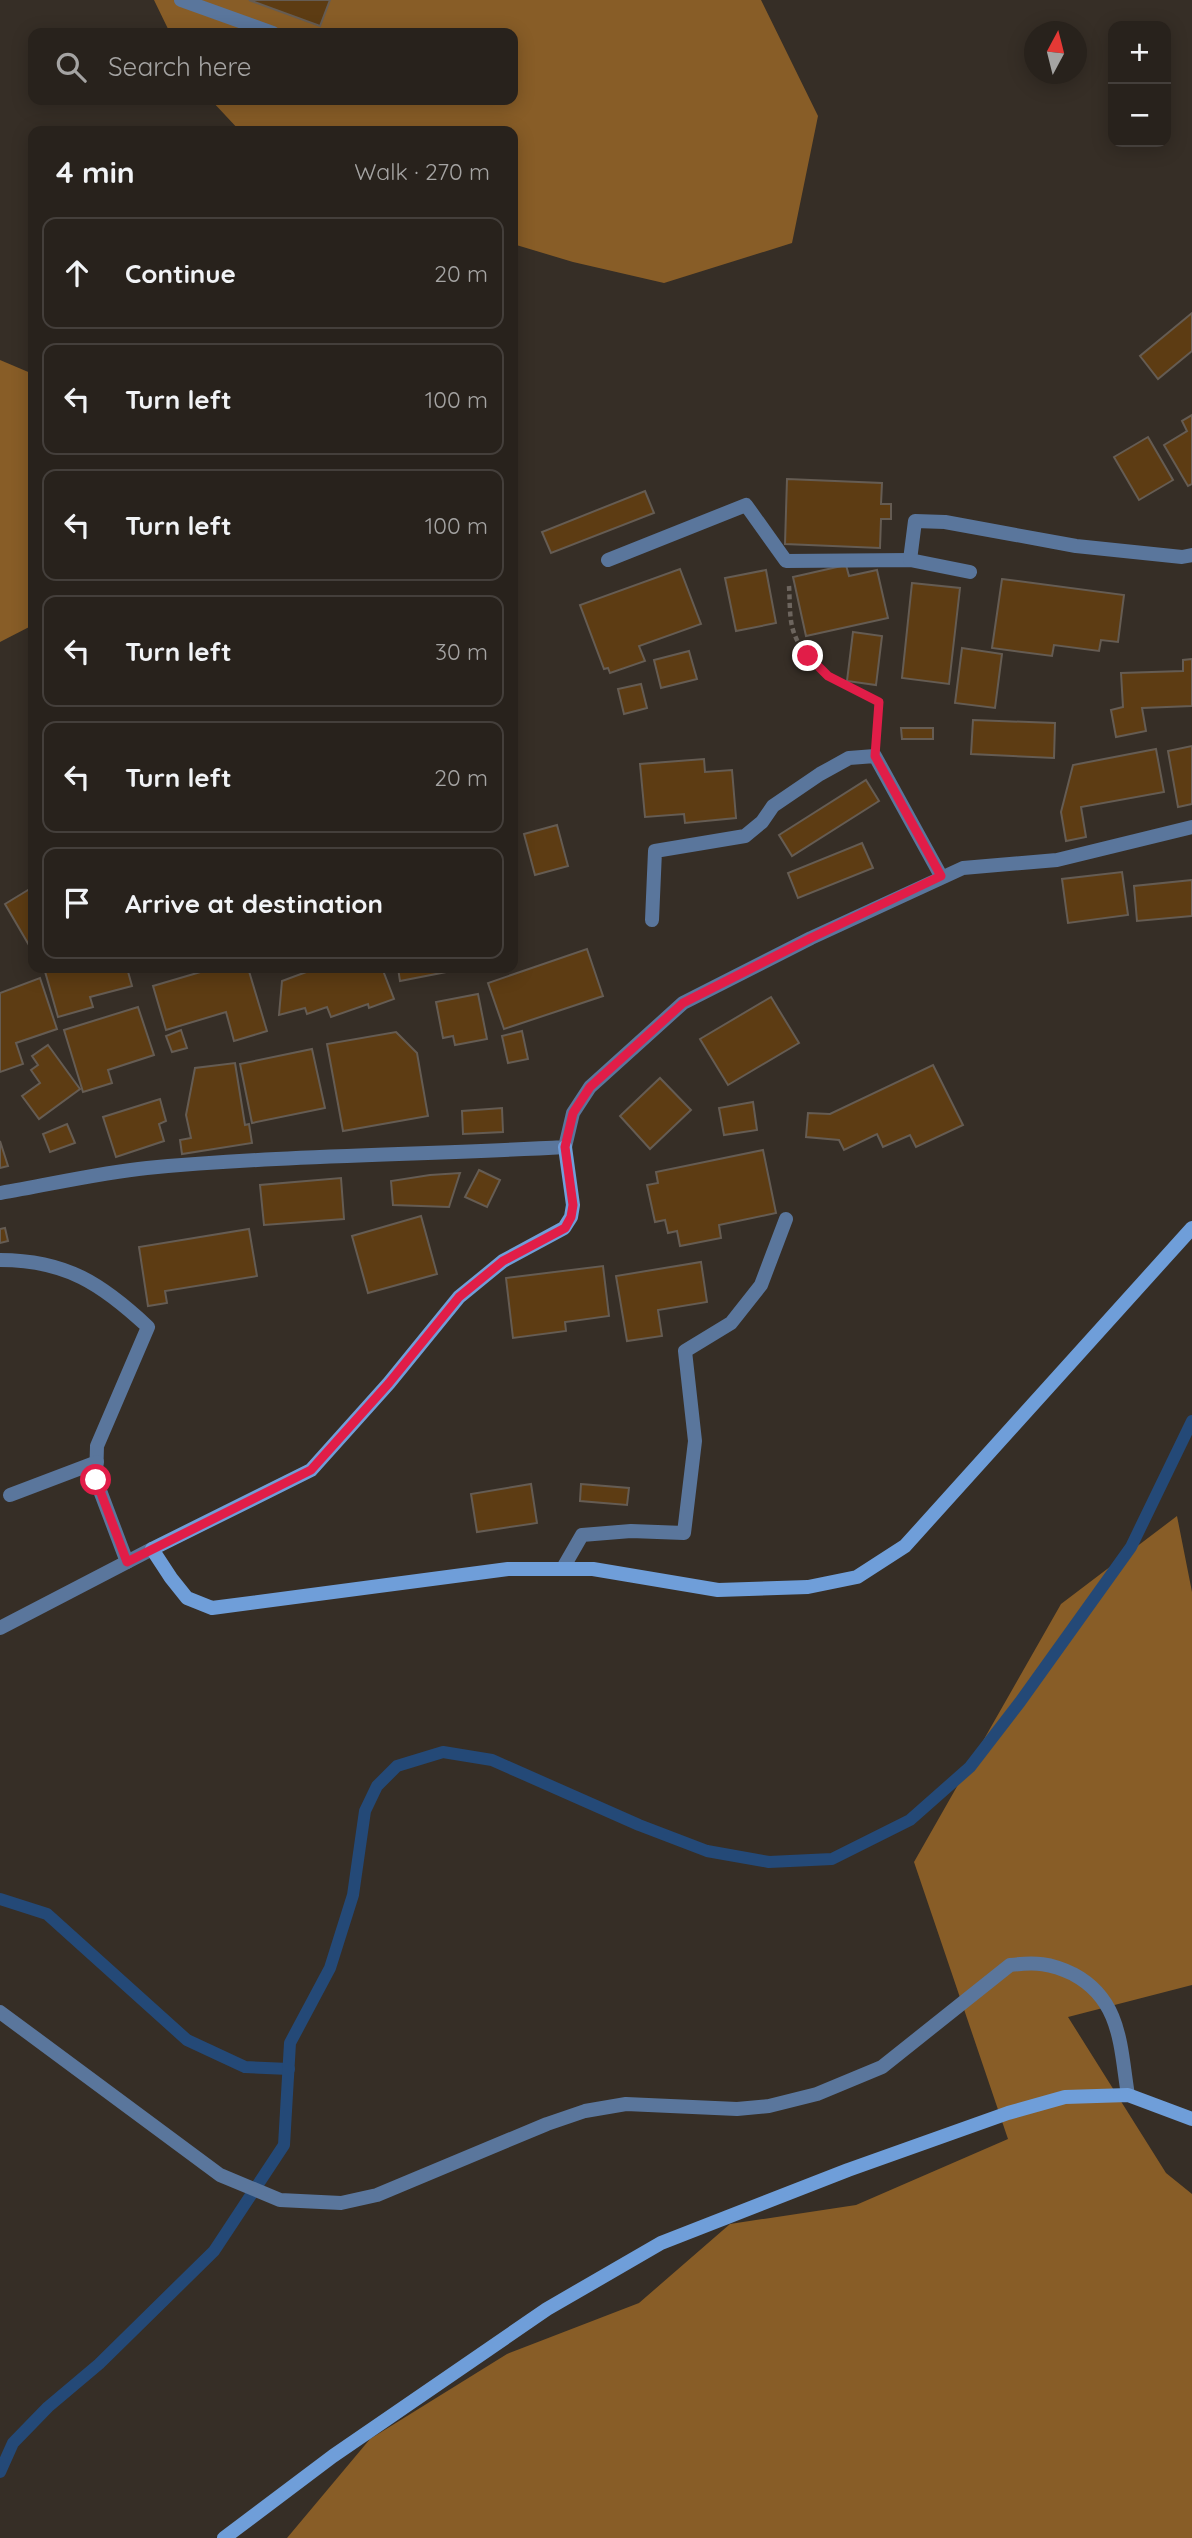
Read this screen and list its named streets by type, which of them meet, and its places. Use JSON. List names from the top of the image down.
{
  "north": "top",
  "page": {
    "map_buttons": ["+", "−"],
    "search": "Search here",
    "heading": ["4 min", "Walk · 270 m"],
    "list": [
      ["Continue", "20 m"],
      ["Turn left", "100 m"],
      ["Turn left", "100 m"],
      ["Turn left", "30 m"],
      ["Turn left", "20 m"],
      "Arrive at destination"
    ]
  }
}
